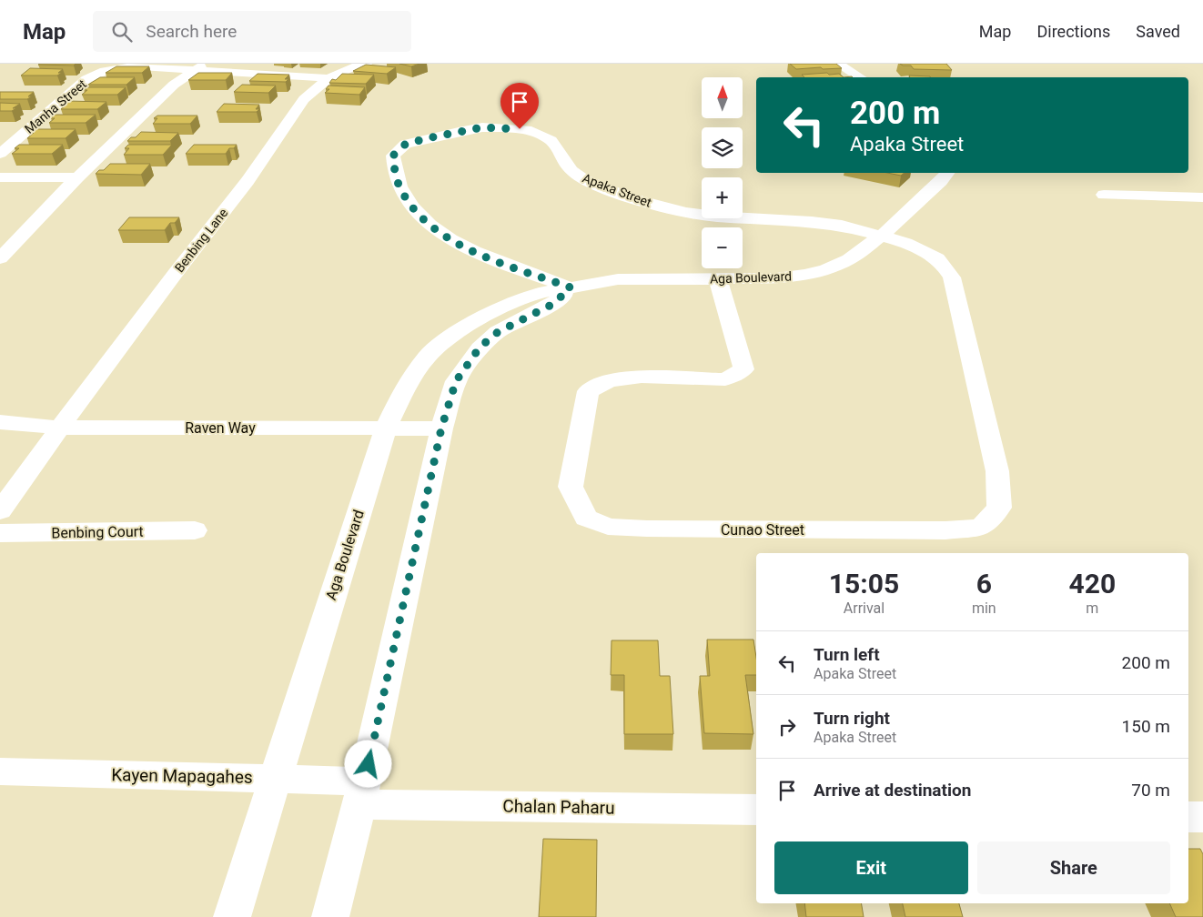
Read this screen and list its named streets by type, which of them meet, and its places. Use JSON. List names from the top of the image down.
{
  "streets": {
    "street": [
      "Manha Street",
      "Apaka Street",
      "Benbing Lane",
      "Aga Boulevard",
      "Raven Way",
      "Cunao Street",
      "Benbing Court",
      "Kayen Mapagahes",
      "Chalan Paharu"
    ]
  },
  "crossings": [
    ["Apaka Street", "Aga Boulevard"],
    ["Apaka Street", "Cunao Street"],
    ["Benbing Lane", "Raven Way"],
    ["Aga Boulevard", "Raven Way"],
    ["Aga Boulevard", "Cunao Street"],
    ["Aga Boulevard", "Kayen Mapagahes"],
    ["Kayen Mapagahes", "Chalan Paharu"]
  ],
  "north": "top",
  "page": {
    "header": "Map",
    "search": "Search here",
    "nav": ["Map", "Directions", "Saved"],
    "map_buttons": ["+", "−"],
    "turn": ["200 m", "Apaka Street"],
    "eta": [
      "15:05",
      "Arrival",
      "6",
      "min",
      "420",
      "m"
    ],
    "list": [
      {
        "name": "Turn left",
        "note": "Apaka Street",
        "value": "200 m"
      },
      {
        "name": "Turn right",
        "note": "Apaka Street",
        "value": "150 m"
      },
      {
        "name": "Arrive at destination",
        "value": "70 m"
      }
    ],
    "buttons": ["Exit", "Share"]
  }
}
